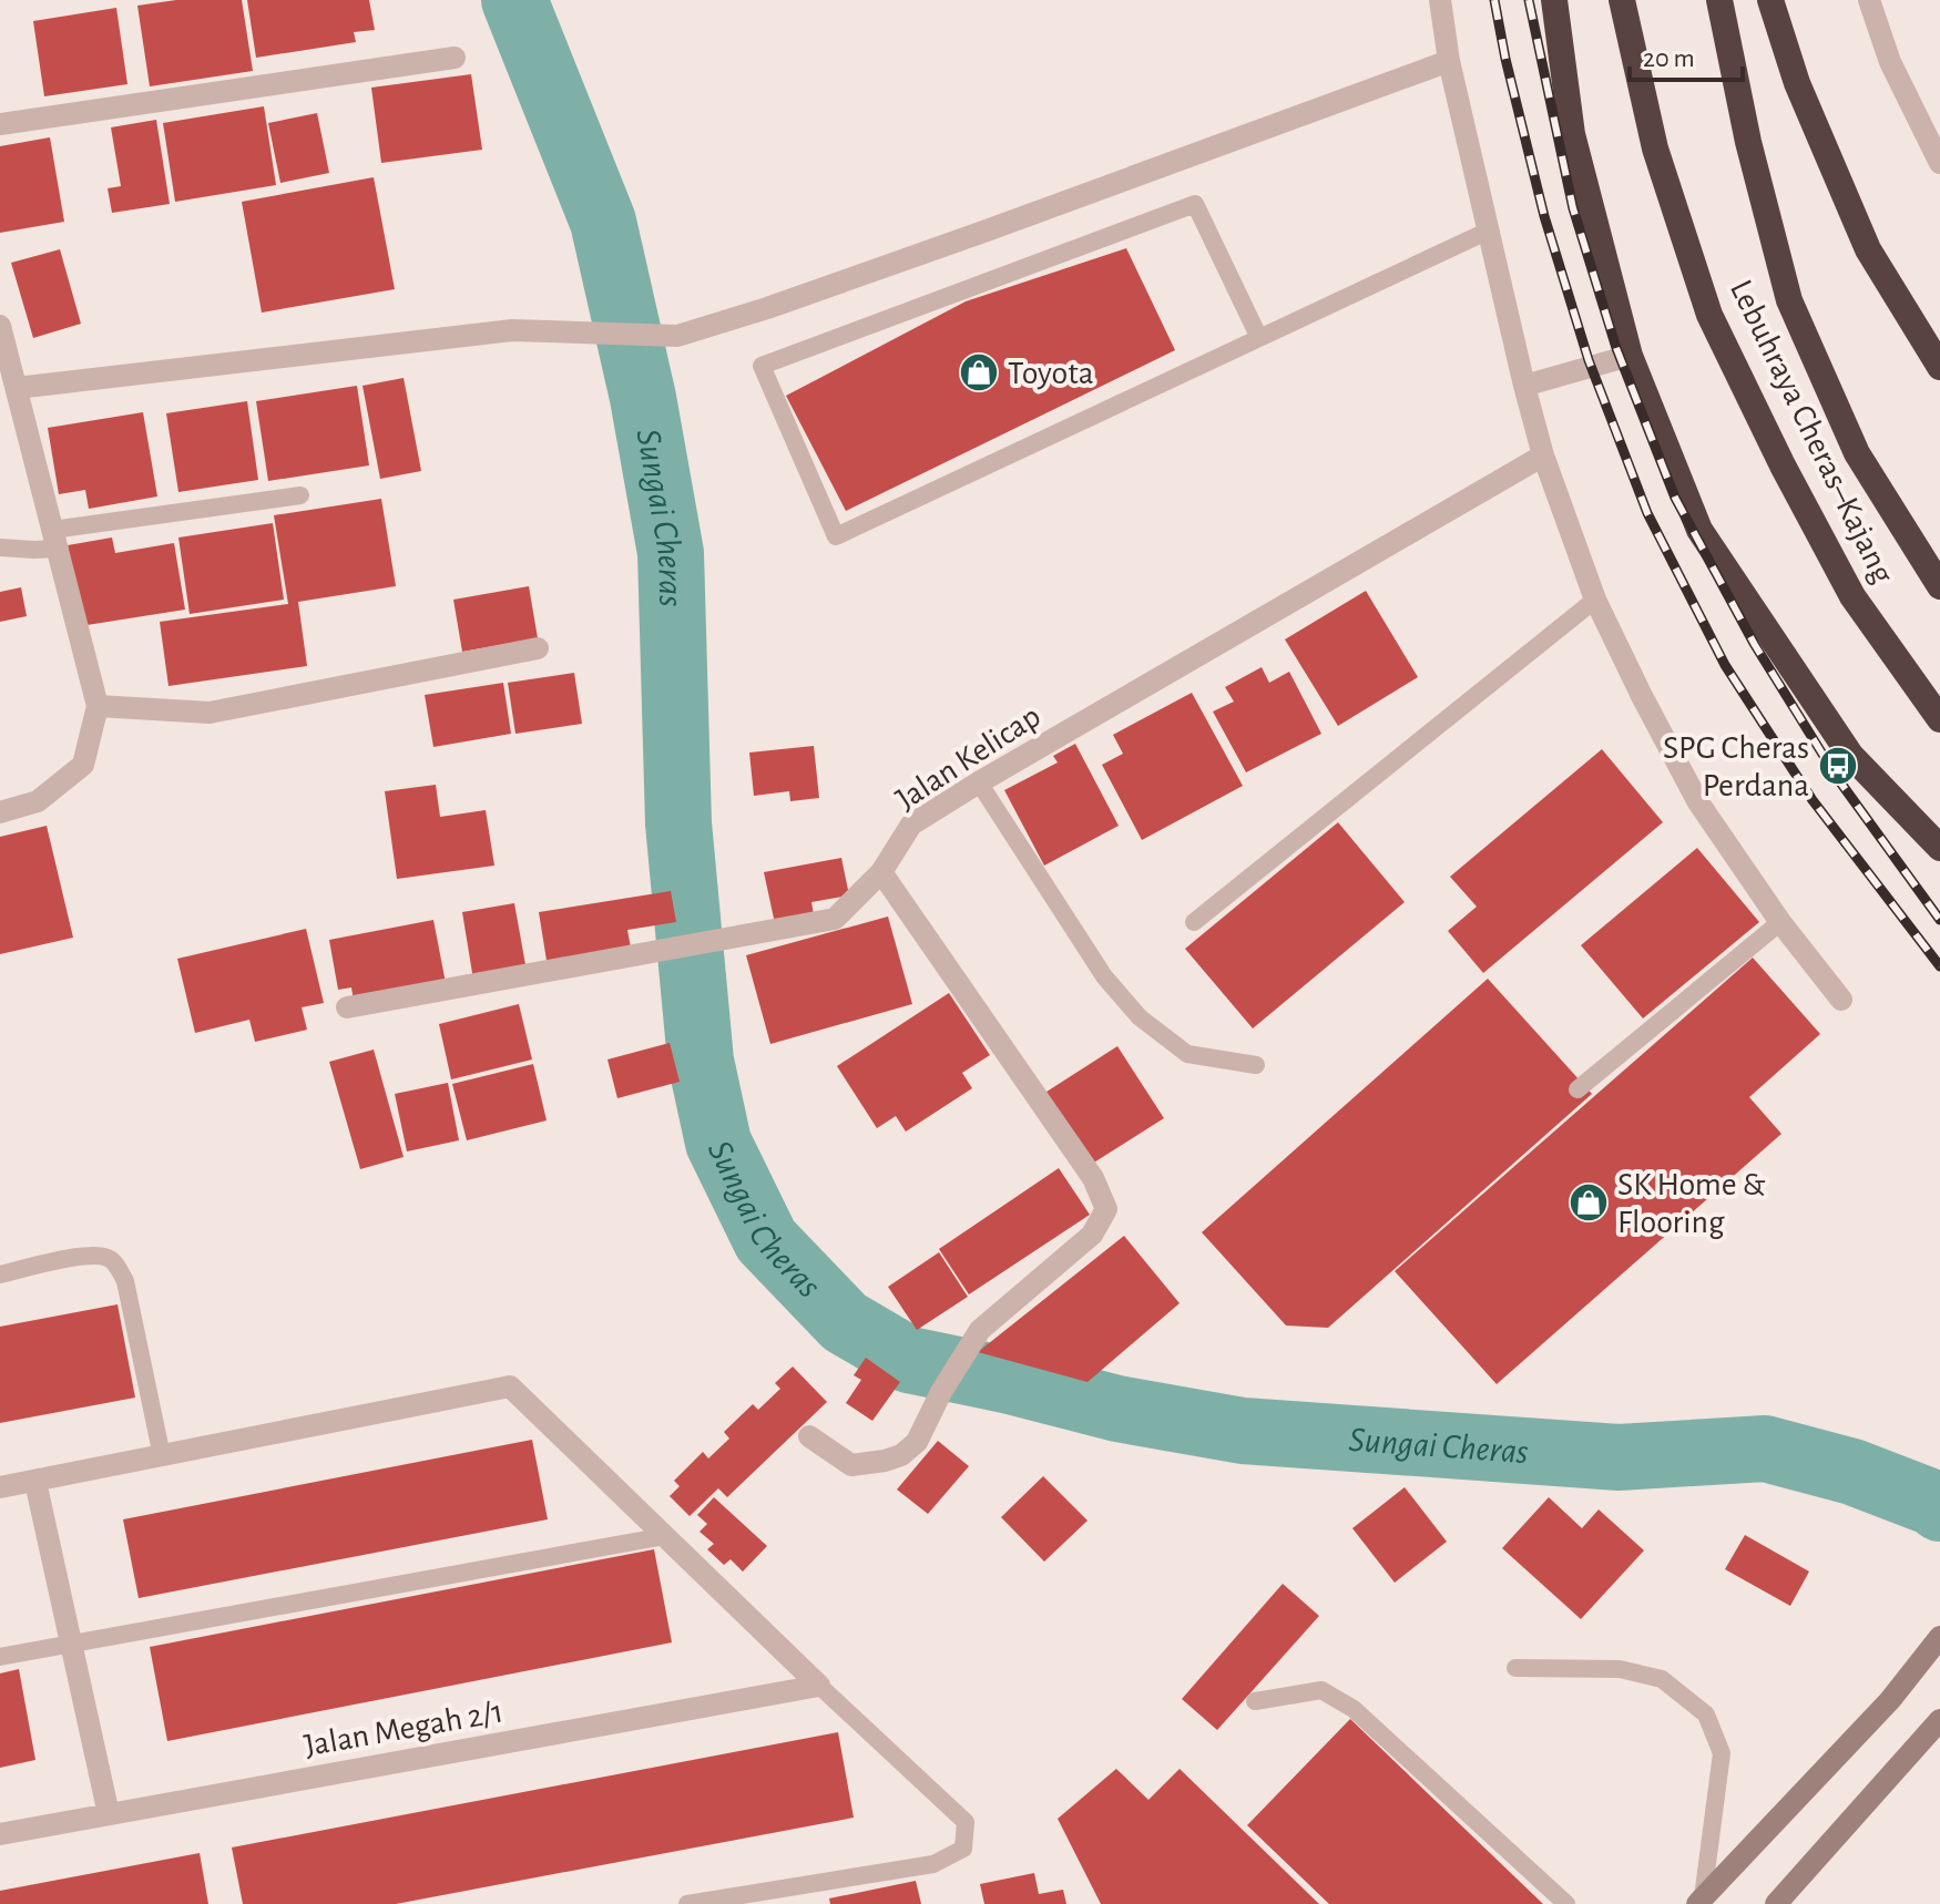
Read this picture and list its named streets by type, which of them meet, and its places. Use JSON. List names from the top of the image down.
{
  "streets": {
    "highway": ["Lebuhraya Cheras–Kajang"],
    "street": ["Jalan Kelicap", "Jalan Megah 2/1"]
  },
  "water": ["Sungai Cheras"],
  "places": {
    "shop": ["Toyota", "SK Home & Flooring"],
    "bus stop": ["SPG Cheras Perdana"]
  },
  "scale_bar": "20 m"
}
